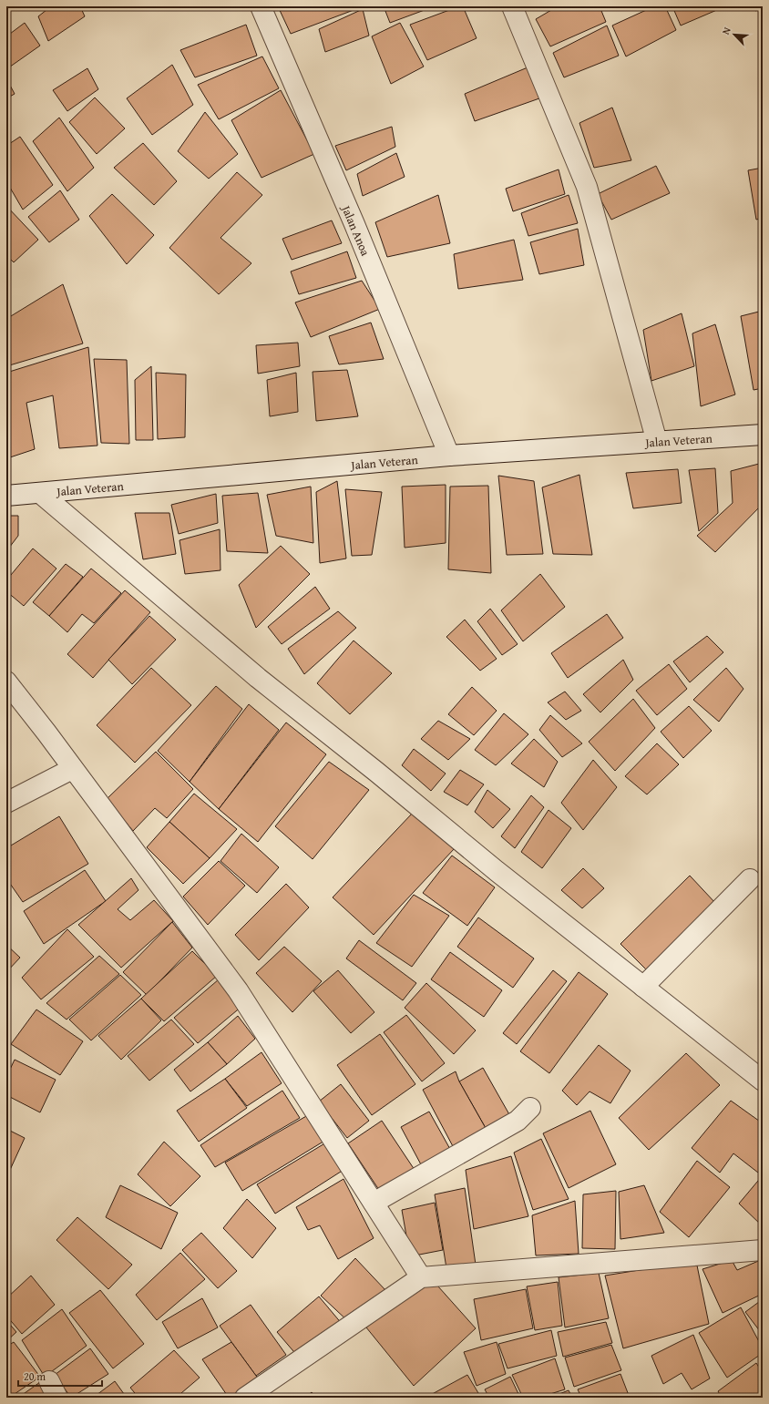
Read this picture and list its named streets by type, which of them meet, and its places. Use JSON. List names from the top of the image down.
{
  "streets": {
    "street": ["Jalan Anoa", "Jalan Veteran"]
  },
  "crossings": [
    ["Jalan Anoa", "Jalan Veteran"]
  ],
  "scale_bar": "20 m",
  "north": "top left"
}
